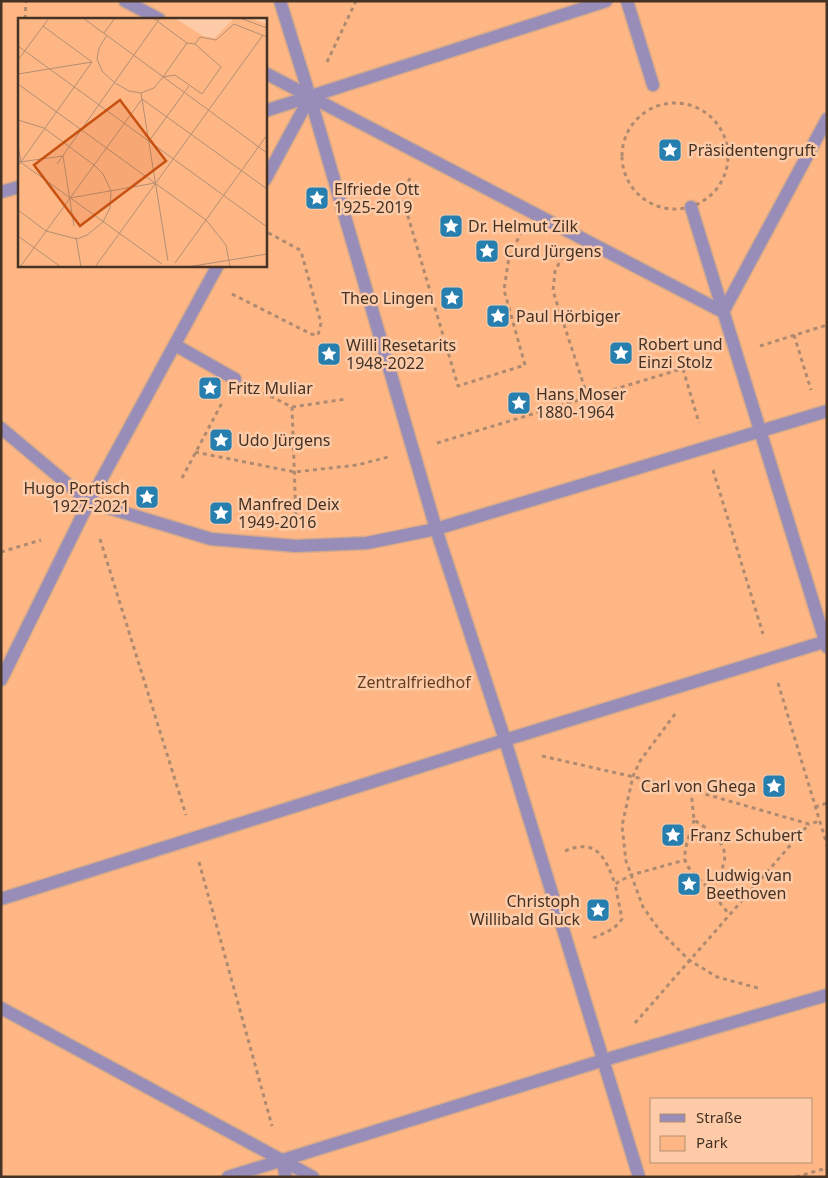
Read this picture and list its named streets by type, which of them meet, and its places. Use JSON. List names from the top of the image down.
{
  "parks": ["Zentralfriedhof"],
  "places": {
    "place": [
      "Präsidentengruft",
      "Elfriede Ott 1925-2019",
      "Dr. Helmut Zilk",
      "Curd Jürgens",
      "Theo Lingen",
      "Paul Hörbiger",
      "Robert und Einzi Stolz",
      "Willi Resetarits 1948-2022",
      "Fritz Muliar",
      "Hans Moser 1880-1964",
      "Udo Jürgens",
      "Hugo Portisch 1927-2021",
      "Manfred Deix 1949-2016",
      "Carl von Ghega",
      "Franz Schubert",
      "Ludwig van Beethoven",
      "Christoph Willibald Gluck"
    ]
  },
  "legend": ["Straße", "Park"]
}
